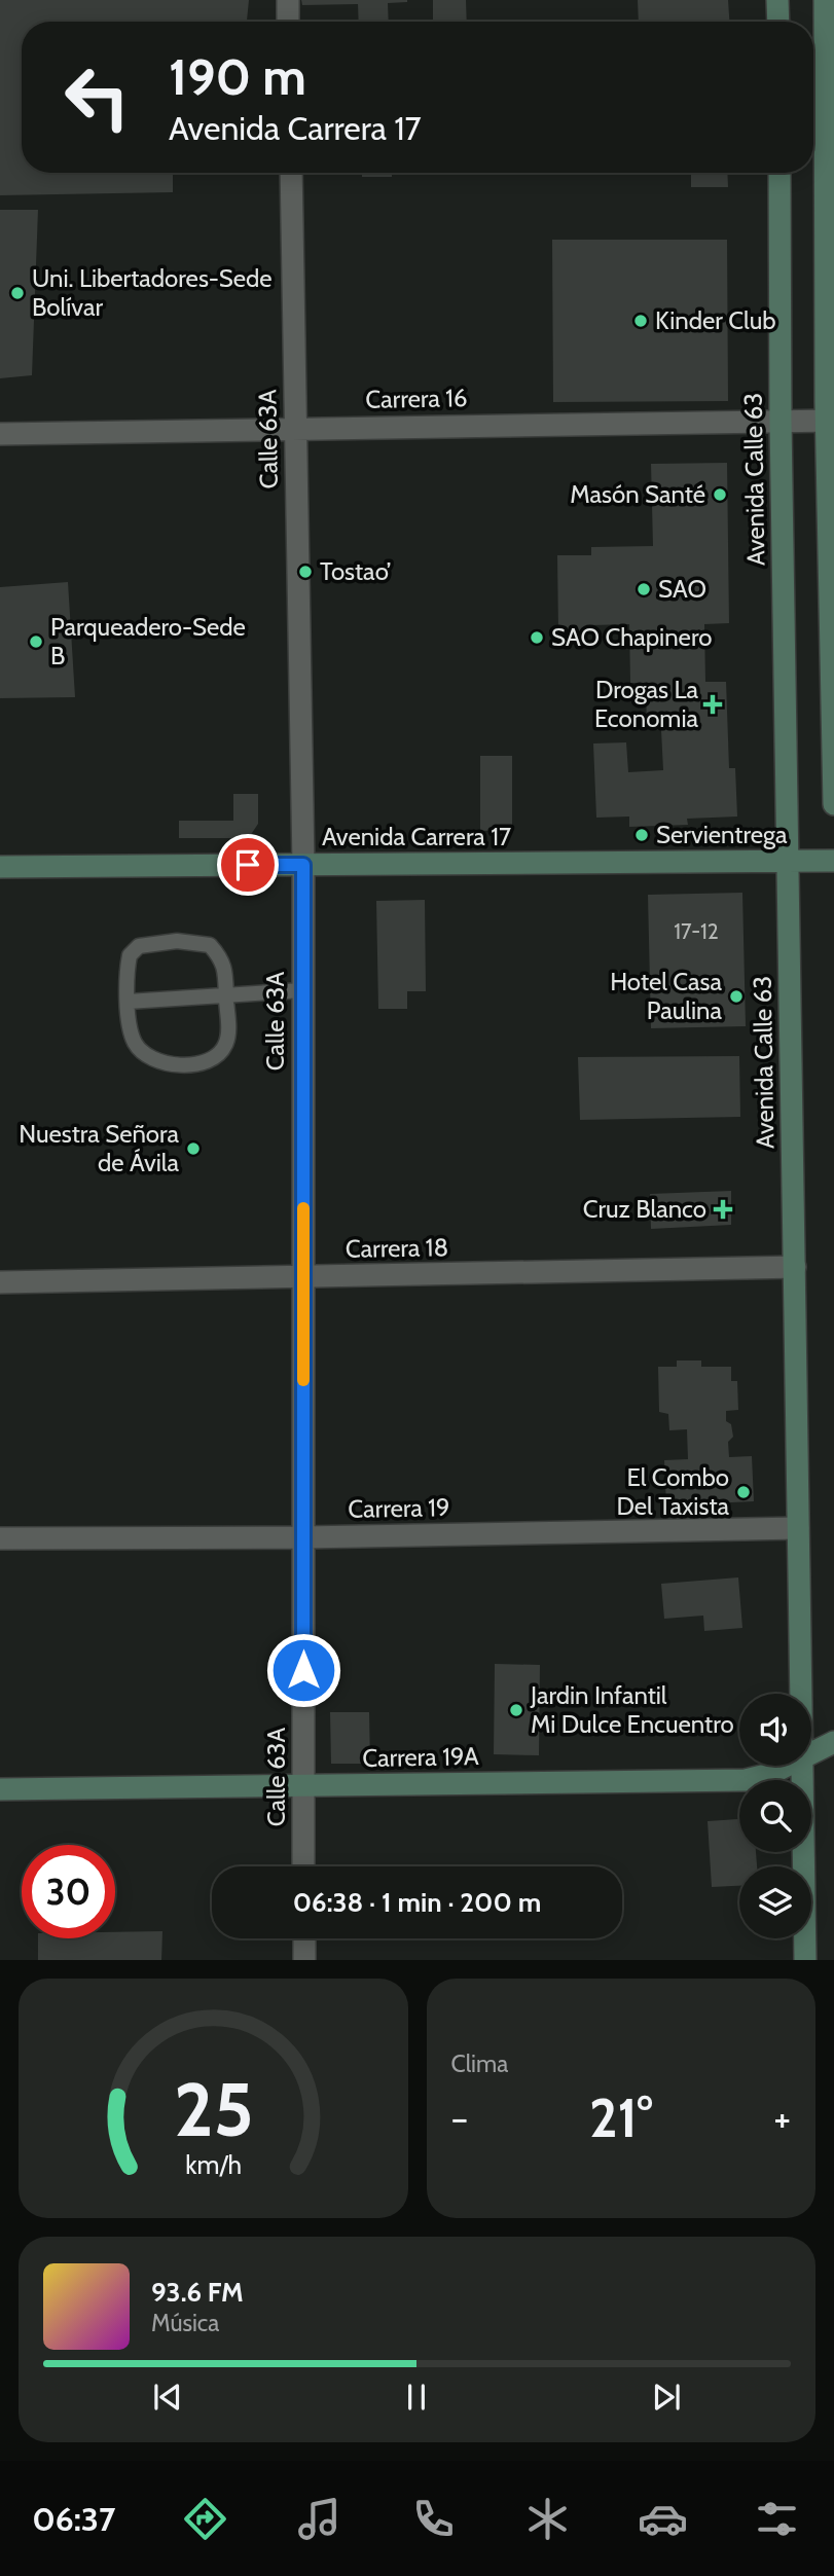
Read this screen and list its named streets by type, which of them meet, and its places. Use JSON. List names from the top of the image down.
{
  "streets": {
    "main road": ["Avenida Calle 63", "Avenida Carrera 17", "Carrera 19A"],
    "street": [
      "Carrera 16",
      "Calle 63A",
      "Carrera 18",
      "Carrera 19"
    ]
  },
  "crossings": [
    ["Carrera 16", "Calle 63A"],
    ["Carrera 16", "Avenida Calle 63"],
    ["Calle 63A", "Avenida Carrera 17"],
    ["Calle 63A", "Carrera 18"],
    ["Calle 63A", "Carrera 19"],
    ["Calle 63A", "Carrera 19A"],
    ["Avenida Calle 63", "Avenida Carrera 17"],
    ["Avenida Calle 63", "Carrera 18"],
    ["Avenida Calle 63", "Carrera 19"]
  ],
  "places": {
    "other": [
      "Uni. Libertadores-Sede Bolívar",
      "Kinder Club",
      "Masón Santé",
      "Tostao’",
      "SAO",
      "SAO Chapinero",
      "Parqueadero-Sede B",
      "Servientrega",
      "Hotel Casa Paulina",
      "Nuestra Señora de Ávila",
      "El Combo Del Taxista",
      "Jardin Infantil Mi Dulce Encuentro"
    ],
    "health": ["Drogas La Economia", "Cruz Blanco"]
  },
  "house_numbers": ["17-12"],
  "page": {
    "turn": ["190 m", "Avenida Carrera 17"],
    "limit": "30",
    "trip": "06:38 · 1 min · 200 m",
    "tile": "Clima",
    "heat": ["−", "21°", "+"],
    "song": ["93.6 FM", "Música"],
    "tabs": "06:37",
    "gauge": ["25", "km/h"]
  }
}
